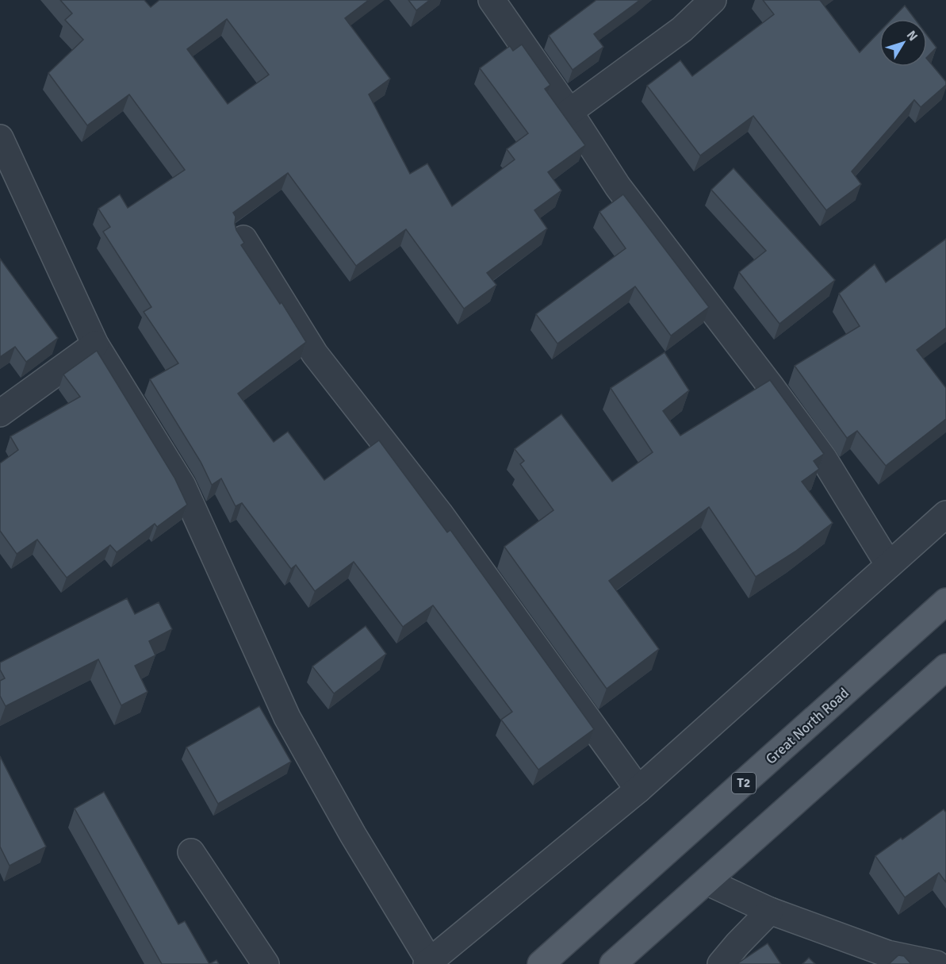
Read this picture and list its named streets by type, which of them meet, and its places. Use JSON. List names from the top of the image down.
{
  "streets": {
    "main road": ["Great North Road", "T2"]
  },
  "north": "top right"
}
